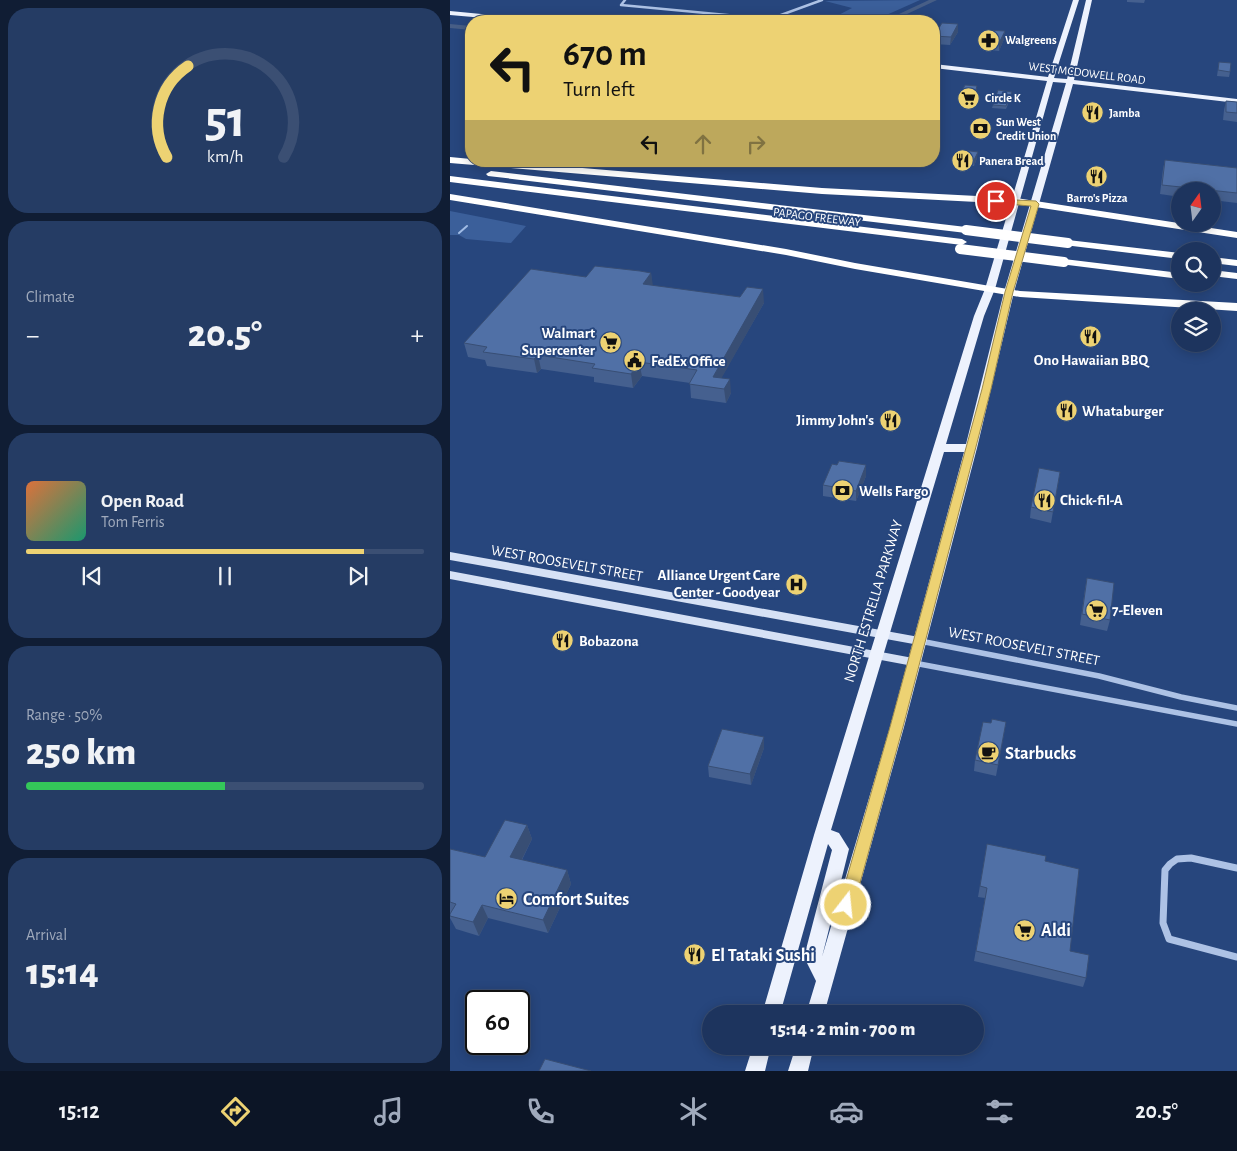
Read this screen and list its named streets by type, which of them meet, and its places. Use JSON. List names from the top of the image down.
{
  "streets": {
    "highway": ["PAPAGO FREEWAY"],
    "main road": ["WEST MCDOWELL ROAD", "NORTH ESTRELLA PARKWAY"],
    "street": ["WEST ROOSEVELT STREET"]
  },
  "crossings": [
    ["WEST MCDOWELL ROAD", "NORTH ESTRELLA PARKWAY"],
    ["WEST ROOSEVELT STREET", "NORTH ESTRELLA PARKWAY"]
  ],
  "places": {
    "pharmacy": ["Walgreens"],
    "supermarket": [
      "Circle K",
      "Walmart Supercenter",
      "7-Eleven",
      "Aldi"
    ],
    "restaurant": [
      "Jamba",
      "Panera Bread",
      "Barro's Pizza",
      "Ono Hawaiian BBQ",
      "Whataburger",
      "Jimmy John's",
      "Chick-fil-A",
      "Bobazona",
      "El Tataki Sushi"
    ],
    "bank": ["Sun West Credit Union", "Wells Fargo"],
    "public building": ["FedEx Office"],
    "hospital": ["Alliance Urgent Care Center - Goodyear"],
    "cafe": ["Starbucks"],
    "hotel": ["Comfort Suites"]
  },
  "north": "top",
  "page": {
    "turn": ["670 m", "Turn left"],
    "tile": [
      "Climate",
      ["Range · 50%", "250 km"],
      ["Arrival", "15:14"]
    ],
    "heat": ["−", "20.5°", "+"],
    "song": ["Open Road", "Tom Ferris"],
    "limit": "60",
    "trip": "15:14 · 2 min · 700 m",
    "tabs": ["15:12", "20.5°"],
    "gauge": ["51", "km/h"]
  }
}
